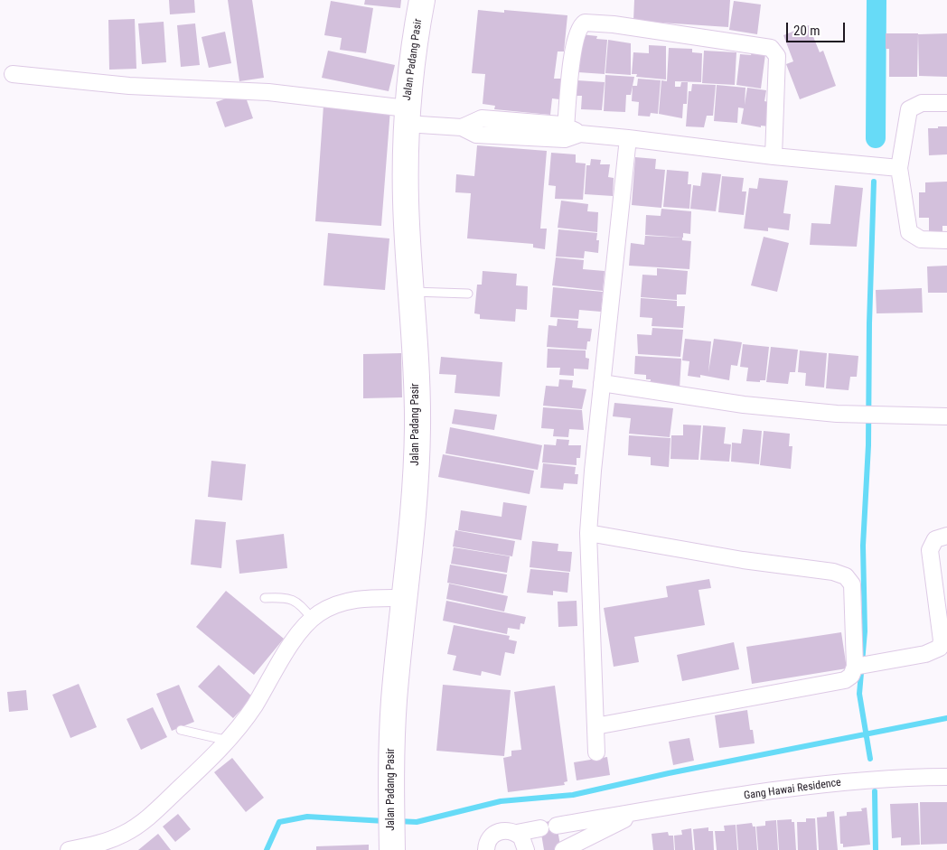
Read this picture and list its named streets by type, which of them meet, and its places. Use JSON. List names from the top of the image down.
{
  "streets": {
    "highway": ["Jalan Padang Pasir"],
    "street": ["Gang Hawai Residence"]
  },
  "scale_bar": "20 m"
}
